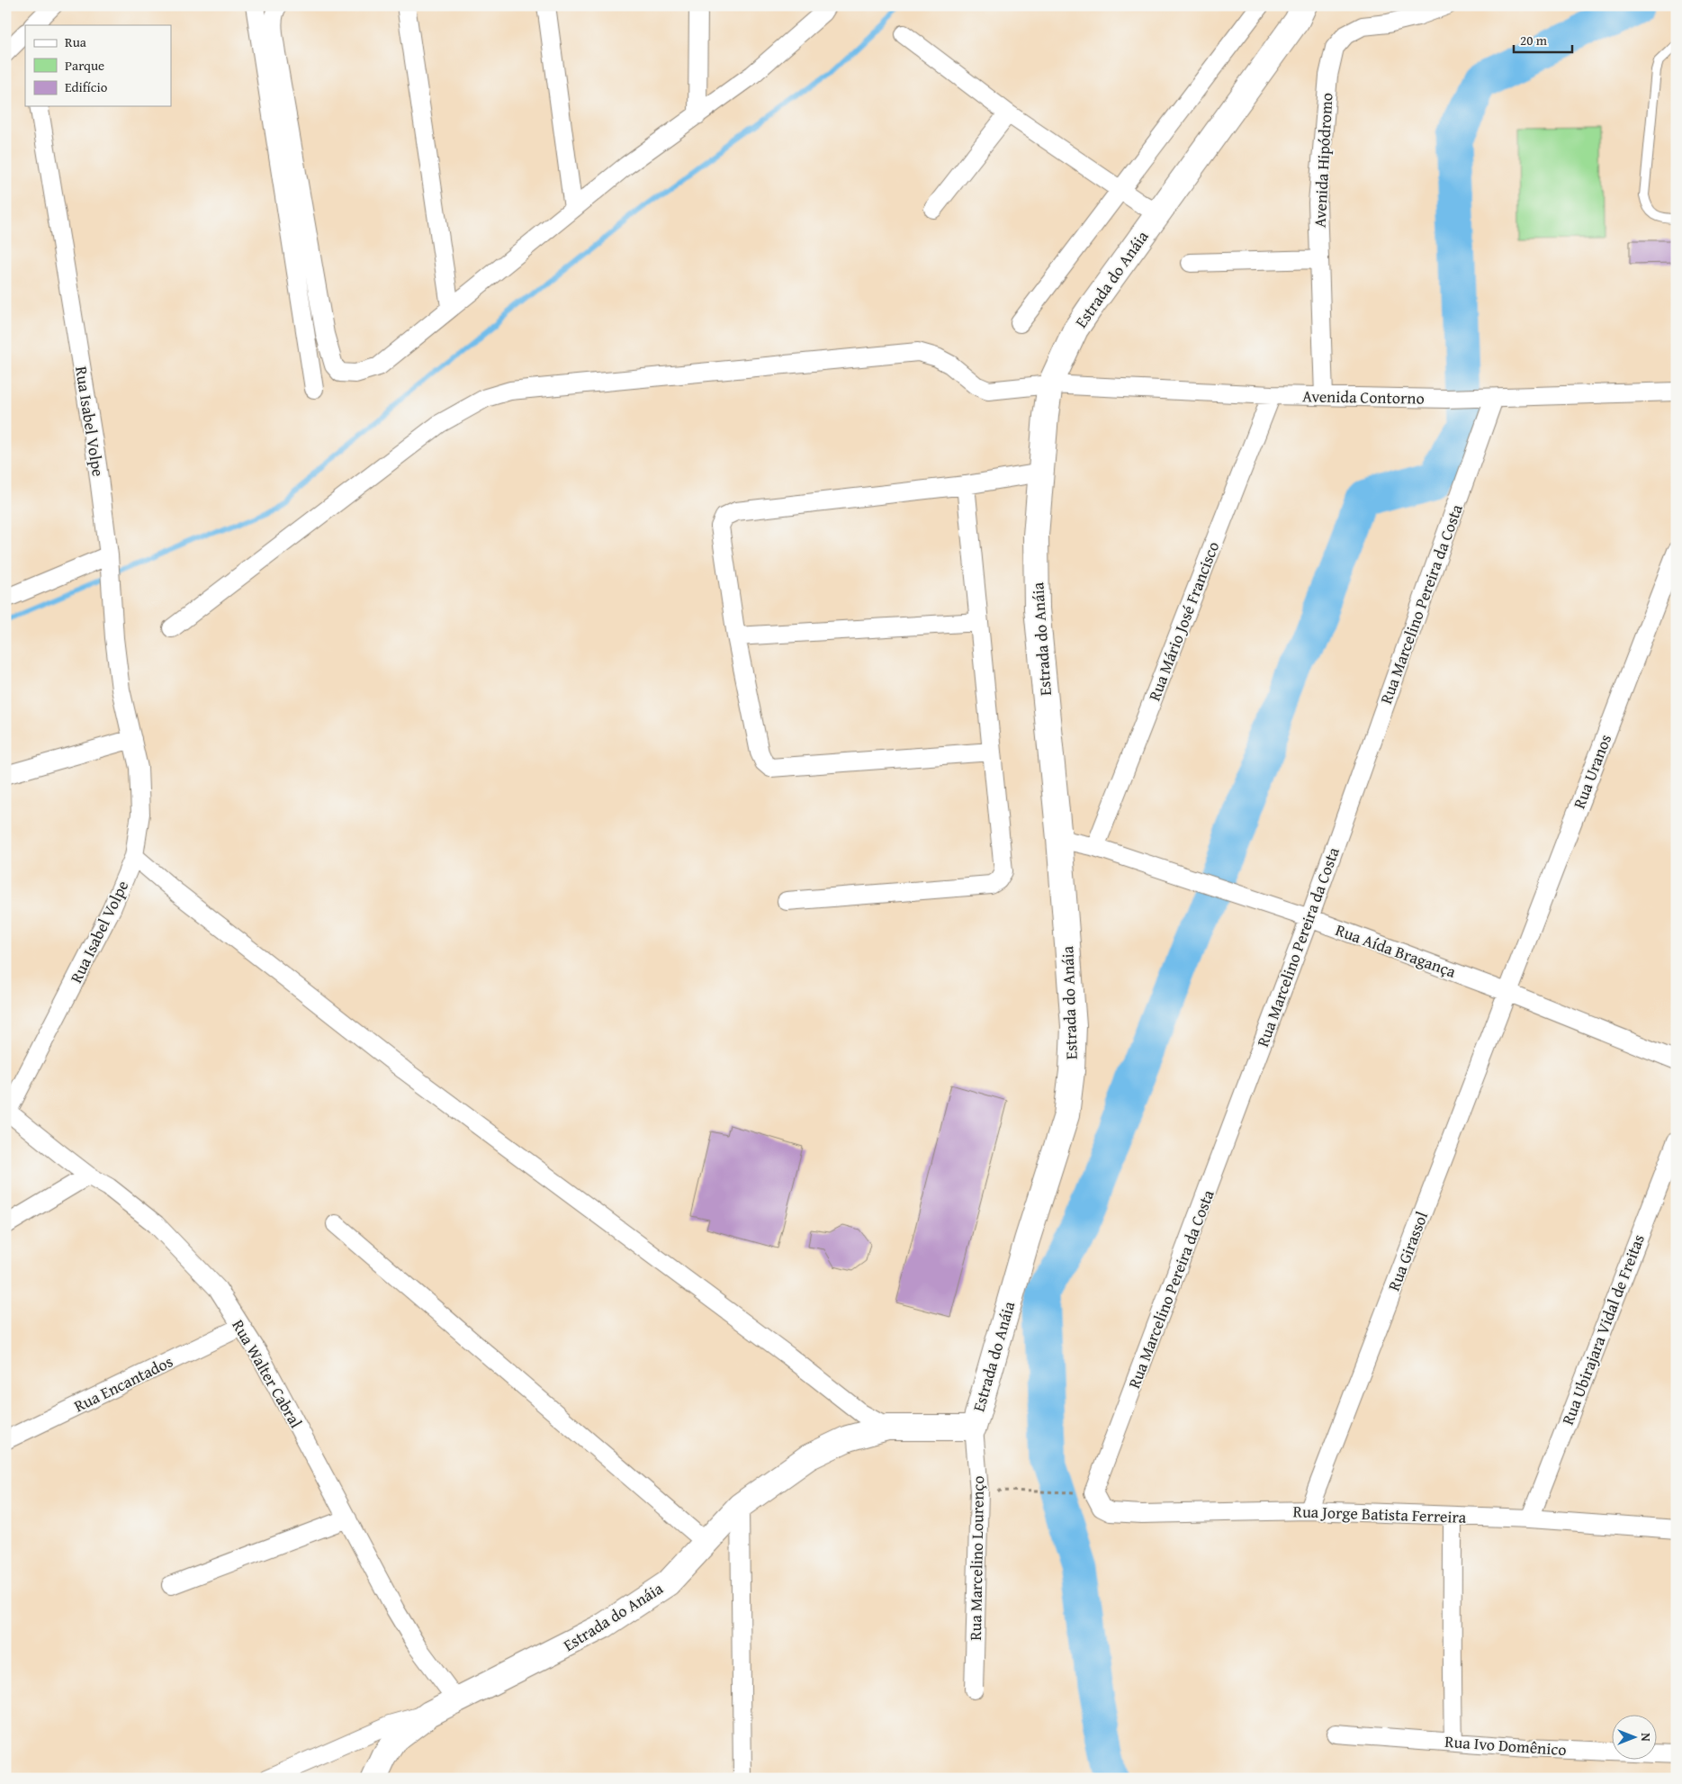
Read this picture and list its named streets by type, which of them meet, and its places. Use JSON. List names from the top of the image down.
{
  "streets": {
    "street": [
      "Avenida Hipódromo",
      "Estrada do Anáia",
      "Avenida Contorno",
      "Rua Isabel Volpe",
      "Rua Marcelino Pereira da Costa",
      "Rua Mário José Francisco",
      "Rua Uranos",
      "Rua Aída Bragança",
      "Rua Girassol",
      "Rua Ubirajara Vidal de Freitas",
      "Rua Walter Cabral",
      "Rua Encantados",
      "Rua Jorge Batista Ferreira",
      "Rua Marcelino Lourenço",
      "Rua Ivo Domênico"
    ]
  },
  "crossings": [
    ["Avenida Hipódromo", "Avenida Contorno"],
    ["Estrada do Anáia", "Avenida Contorno"],
    ["Estrada do Anáia", "Rua Aída Bragança"],
    ["Estrada do Anáia", "Rua Walter Cabral"],
    ["Estrada do Anáia", "Rua Marcelino Lourenço"],
    ["Avenida Contorno", "Rua Marcelino Pereira da Costa"],
    ["Avenida Contorno", "Rua Mário José Francisco"],
    ["Rua Isabel Volpe", "Rua Walter Cabral"],
    ["Rua Marcelino Pereira da Costa", "Rua Aída Bragança"],
    ["Rua Marcelino Pereira da Costa", "Rua Jorge Batista Ferreira"],
    ["Rua Mário José Francisco", "Rua Aída Bragança"],
    ["Rua Uranos", "Rua Aída Bragança"],
    ["Rua Uranos", "Rua Girassol"],
    ["Rua Aída Bragança", "Rua Girassol"],
    ["Rua Girassol", "Rua Jorge Batista Ferreira"],
    ["Rua Ubirajara Vidal de Freitas", "Rua Jorge Batista Ferreira"],
    ["Rua Walter Cabral", "Rua Encantados"]
  ],
  "legend": ["Rua", "Parque", "Edifício"],
  "scale_bar": "20 m",
  "north": "right"
}
